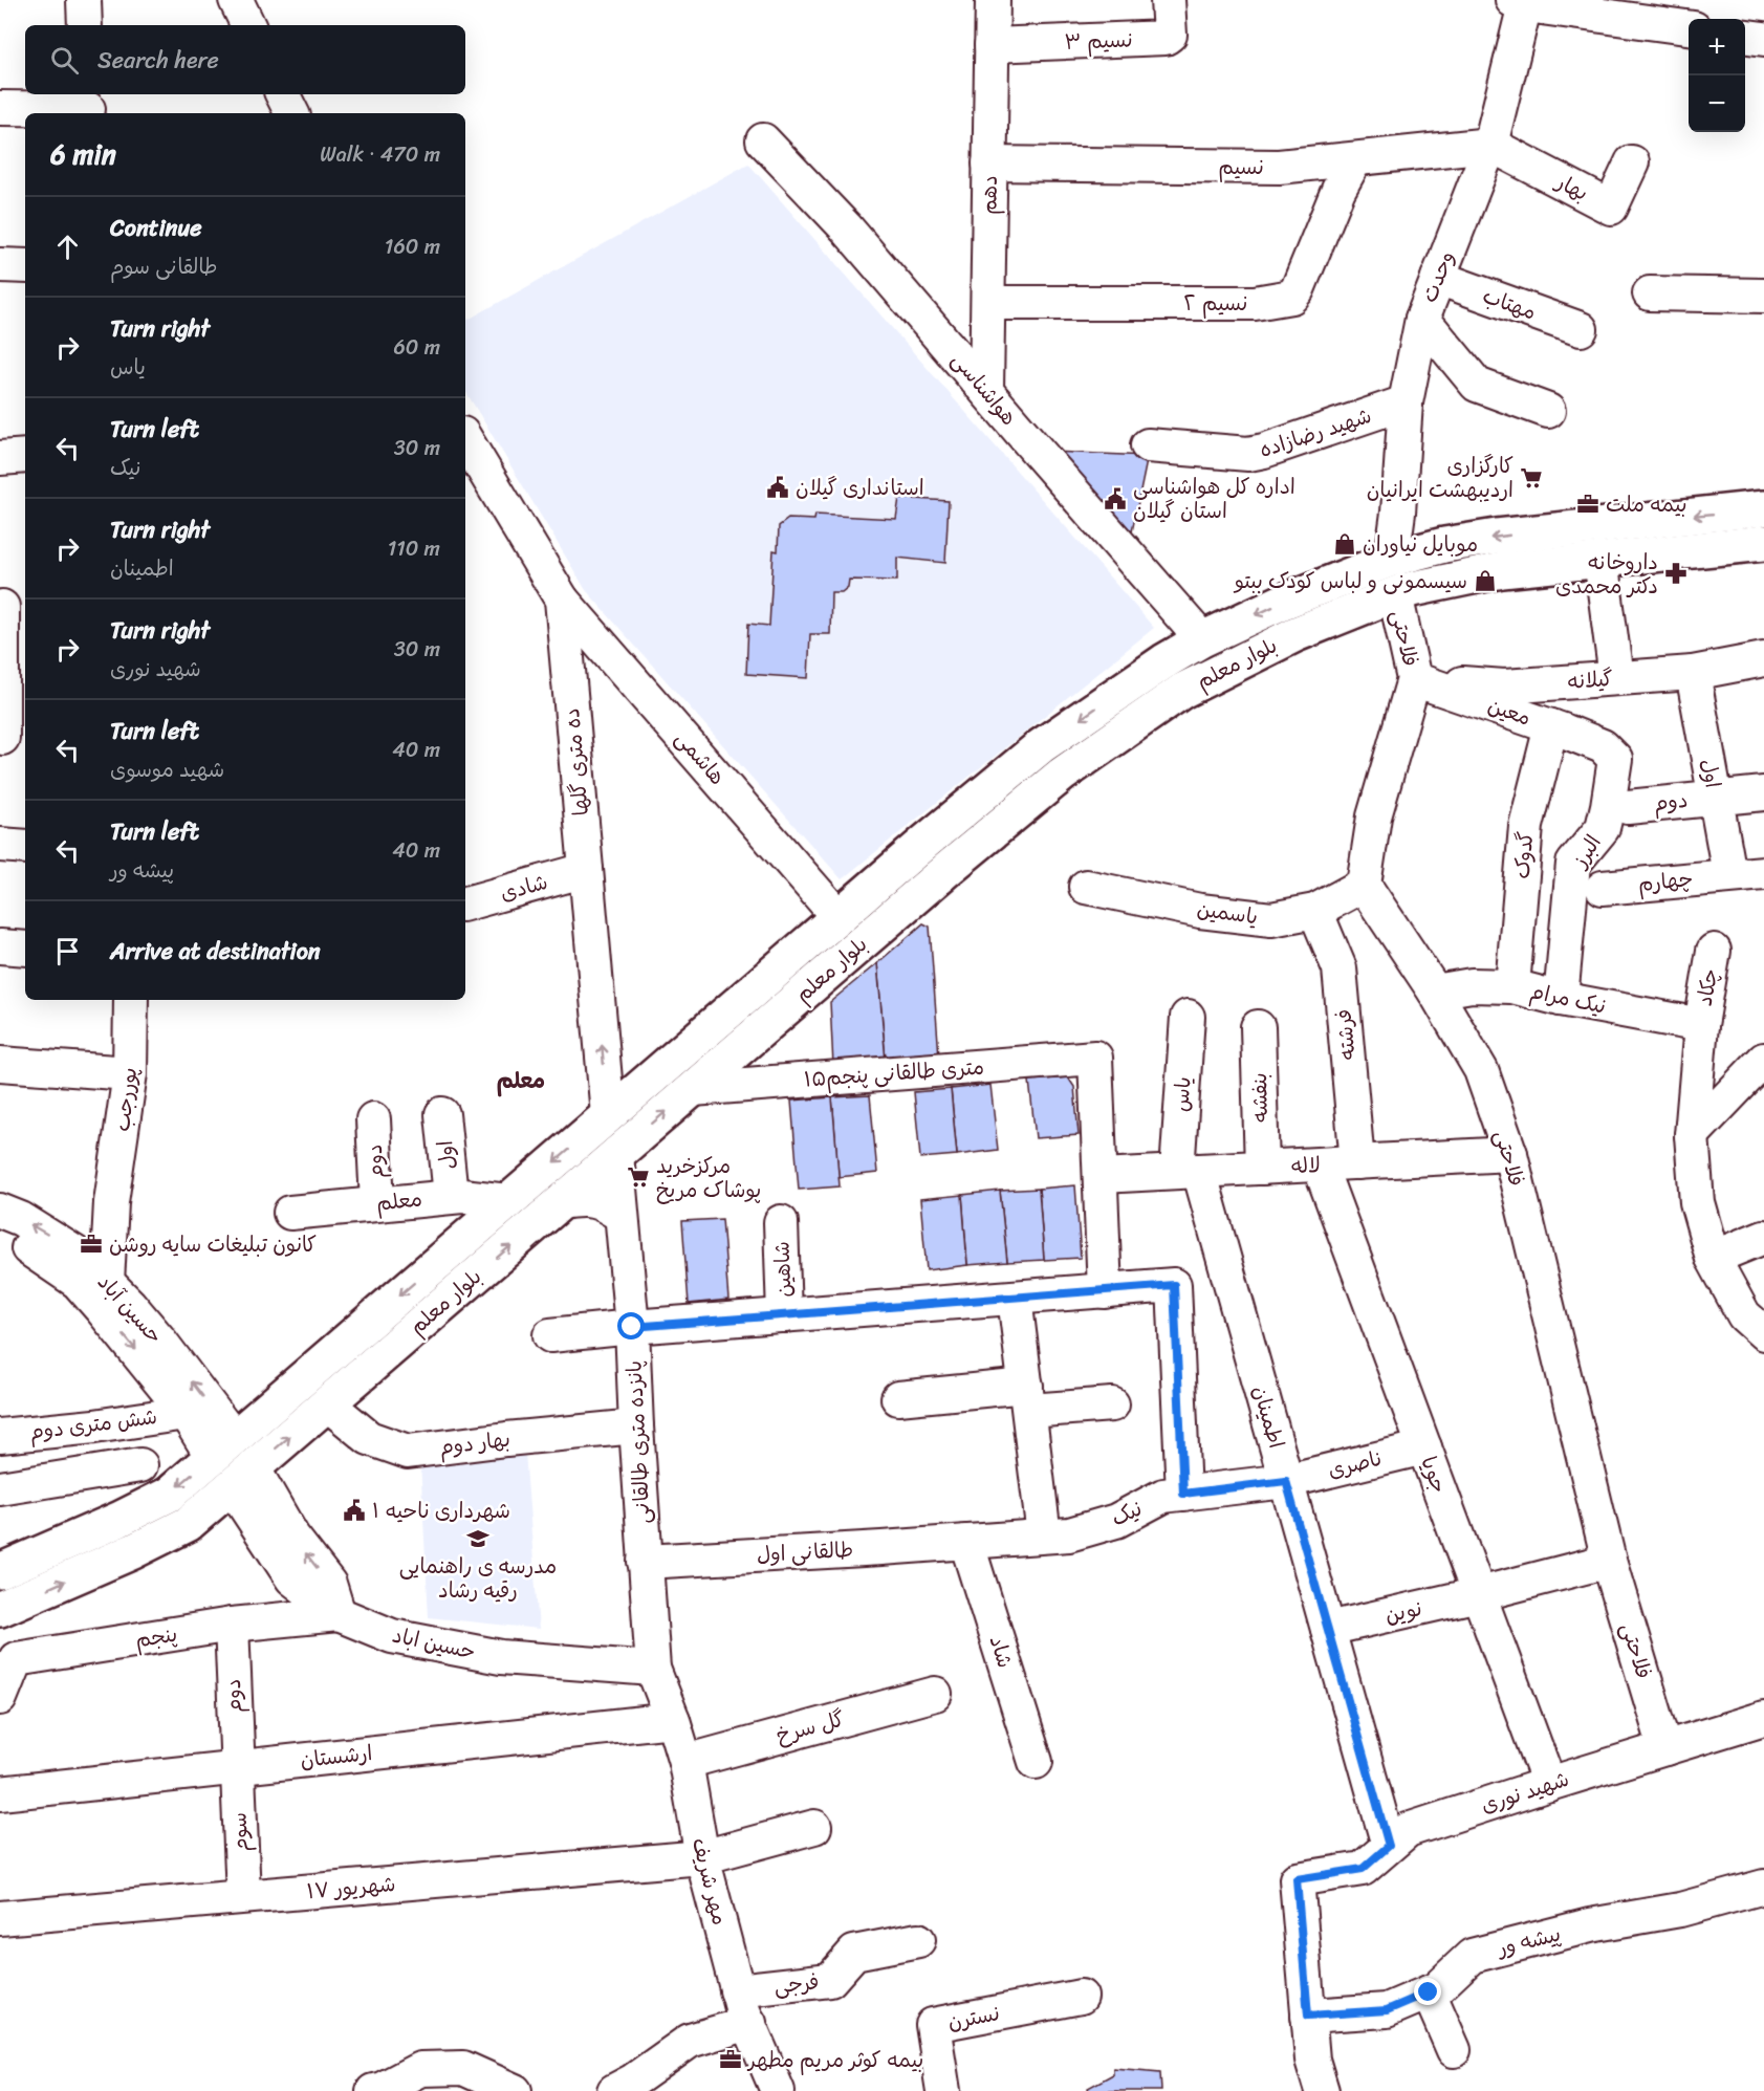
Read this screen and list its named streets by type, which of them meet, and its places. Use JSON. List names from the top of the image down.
{
  "streets": {
    "main road": ["بلوار معلم"],
    "street": [
      "نسیم ۳",
      "نسیم",
      "بهار",
      "دهم",
      "وحدت",
      "نسیم ٢",
      "مهتاب",
      "هواشناسی",
      "شهید رضازاده",
      "فلاحتی",
      "گیلانه",
      "معین",
      "هاشمی",
      "ده متری گلها",
      "اول",
      "دوم",
      "البرز",
      "گدوک",
      "چهارم",
      "شادی",
      "یاسمین",
      "چکاد",
      "نیک مرام",
      "فرشته",
      "۱۵متری طالقانی پنجم",
      "یاس",
      "بنفشه",
      "پوررجب",
      "لاله",
      "معلم",
      "شاهین",
      "حسین آباد",
      "اطمینان",
      "شش متری دوم",
      "پانزده متری طالقانی",
      "بهار دوم",
      "ناصری",
      "جویا",
      "نیک",
      "طالقانی اول",
      "نوین",
      "پنجم",
      "حسین اباد",
      "شاد",
      "گل سرخ",
      "ارشستان",
      "شهید نوری",
      "سوم",
      "مهر شریف",
      "۱۷ شهریور",
      "پیشه ور",
      "فرجی",
      "نسترن"
    ]
  },
  "crossings": [
    ["نسیم ۳", "دهم"],
    ["نسیم", "بهار"],
    ["نسیم", "دهم"],
    ["نسیم", "وحدت"],
    ["نسیم", "نسیم ٢"],
    ["بهار", "وحدت"],
    ["دهم", "نسیم ٢"],
    ["دهم", "هواشناسی"],
    ["وحدت", "مهتاب"],
    ["وحدت", "شهید رضازاده"],
    ["وحدت", "بلوار معلم"],
    ["هواشناسی", "بلوار معلم"],
    ["فلاحتی", "بلوار معلم"],
    ["فلاحتی", "گیلانه"],
    ["فلاحتی", "معین"],
    ["فلاحتی", "یاسمین"],
    ["فلاحتی", "نیک مرام"],
    ["فلاحتی", "لاله"],
    ["فلاحتی", "نوین"],
    ["فلاحتی", "شهید نوری"],
    ["بلوار معلم", "هاشمی"],
    ["بلوار معلم", "ده متری گلها"],
    ["بلوار معلم", "۱۵متری طالقانی پنجم"],
    ["بلوار معلم", "معلم"],
    ["بلوار معلم", "حسین آباد"],
    ["بلوار معلم", "پانزده متری طالقانی"],
    ["بلوار معلم", "بهار دوم"],
    ["بلوار معلم", "حسین اباد"],
    ["گیلانه", "معین"],
    ["گیلانه", "اول"],
    ["معین", "البرز"],
    ["معین", "گدوک"],
    ["هاشمی", "ده متری گلها"],
    ["ده متری گلها", "شادی"],
    ["اول", "دوم"],
    ["اول", "چهارم"],
    ["اول", "معلم"],
    ["دوم", "معلم"],
    ["دوم", "پنجم"],
    ["دوم", "ارشستان"],
    ["دوم", "سوم"],
    ["البرز", "نیک مرام"],
    ["گدوک", "نیک مرام"],
    ["یاسمین", "فرشته"],
    ["چکاد", "نیک مرام"],
    ["فرشته", "لاله"],
    ["۱۵متری طالقانی پنجم", "لاله"],
    ["یاس", "لاله"],
    ["یاس", "اطمینان"],
    ["بنفشه", "لاله"],
    ["پوررجب", "حسین آباد"],
    ["لاله", "اطمینان"],
    ["لاله", "جویا"],
    ["حسین آباد", "شش متری دوم"],
    ["اطمینان", "ناصری"],
    ["اطمینان", "نیک"],
    ["اطمینان", "نوین"],
    ["اطمینان", "شهید نوری"],
    ["پانزده متری طالقانی", "بهار دوم"],
    ["پانزده متری طالقانی", "طالقانی اول"],
    ["پانزده متری طالقانی", "حسین اباد"],
    ["پانزده متری طالقانی", "مهر شریف"],
    ["ناصری", "جویا"],
    ["ناصری", "نیک"],
    ["جویا", "نوین"],
    ["جویا", "شهید نوری"],
    ["نیک", "طالقانی اول"],
    ["نیک", "شاد"],
    ["طالقانی اول", "شاد"],
    ["پنجم", "حسین اباد"],
    ["حسین اباد", "مهر شریف"],
    ["گل سرخ", "مهر شریف"],
    ["ارشستان", "سوم"],
    ["ارشستان", "مهر شریف"],
    ["شهید نوری", "پیشه ور"],
    ["سوم", "۱۷ شهریور"],
    ["مهر شریف", "۱۷ شهریور"],
    ["مهر شریف", "فرجی"]
  ],
  "one_way": ["ده متری گلها"],
  "districts": ["معلم"],
  "places": {
    "supermarket": ["کارگزاری اردیبهشت ایرانیان", "مرکزخرید پوشاک مریخ"],
    "public building": ["استانداری گیلان", "اداره کل هواشناسی استان گیلان", "شهرداری ناحیه ۱"],
    "office": ["بیمه ملت", "کانون تبلیغات سایه روشن", "بیمه کوثر مریم مطهر"],
    "shop": ["موبایل نیاوران", "سیسمونی و لباس کودک ببتو"],
    "pharmacy": ["داروخانه دکتر محمدی"],
    "school or university": ["مدرسه ی راهنمایی رقیه رشاد"]
  },
  "page": {
    "map_buttons": ["+", "−"],
    "search": "Search here",
    "heading": ["6 min", "Walk · 470 m"],
    "list": [
      ["Continue", "طالقانی سوم", "160 m"],
      ["Turn right", "یاس", "60 m"],
      ["Turn left", "نیک", "30 m"],
      ["Turn right", "اطمینان", "110 m"],
      ["Turn right", "شهید نوری", "30 m"],
      ["Turn left", "شهید موسوی", "40 m"],
      ["Turn left", "پیشه ور", "40 m"],
      "Arrive at destination"
    ]
  }
}
